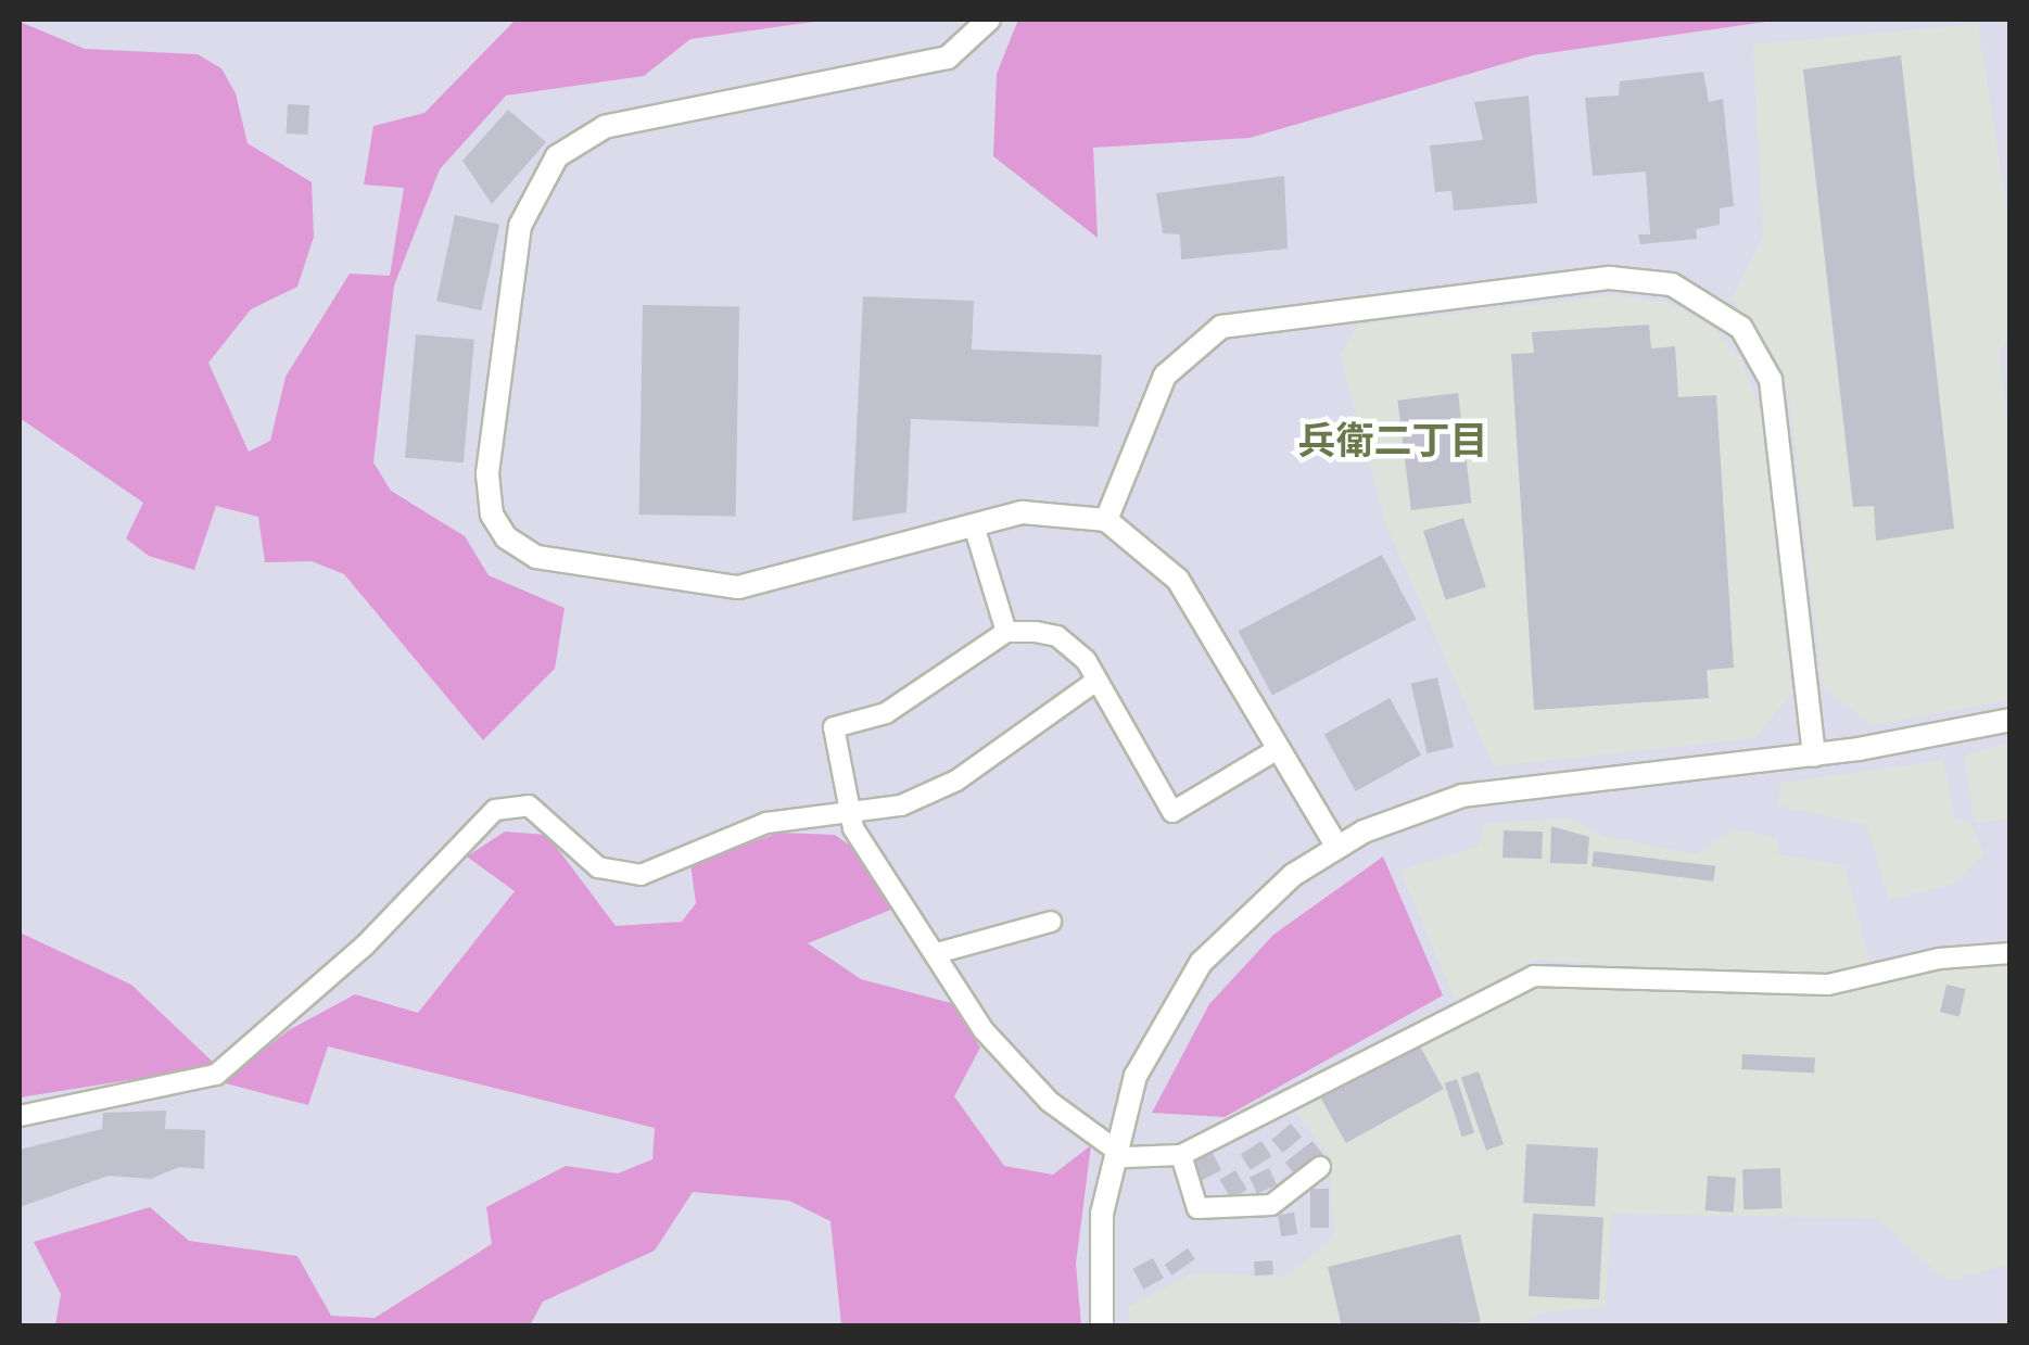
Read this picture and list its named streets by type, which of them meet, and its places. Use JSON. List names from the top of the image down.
{
  "districts": ["兵衛二丁目"]
}
